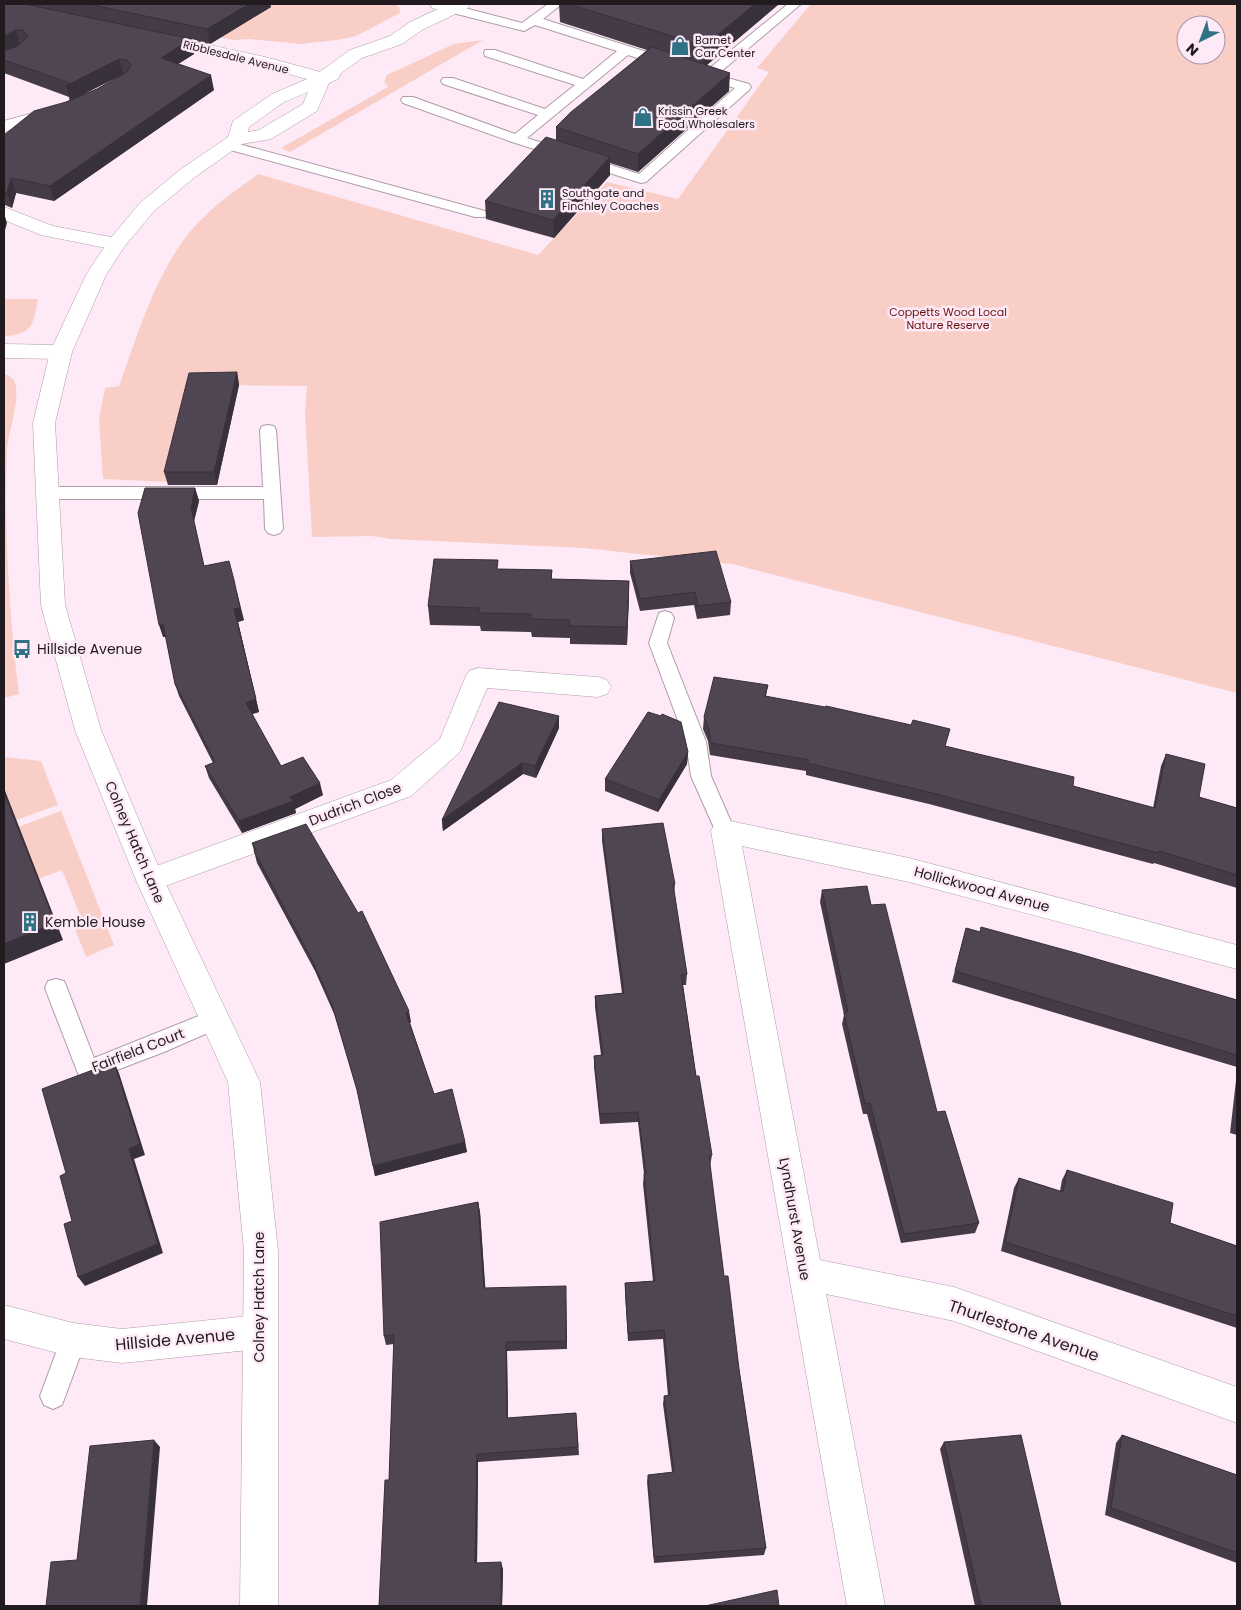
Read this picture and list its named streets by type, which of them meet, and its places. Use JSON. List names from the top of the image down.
{
  "streets": {
    "main road": [
      "Ribblesdale Avenue",
      "Dudrich Close",
      "Colney Hatch Lane",
      "Hollickwood Avenue",
      "Lyndhurst Avenue",
      "Thurlestone Avenue",
      "Hillside Avenue"
    ],
    "lane": ["Fairfield Court"]
  },
  "crossings": [
    ["Ribblesdale Avenue", "Colney Hatch Lane"],
    ["Dudrich Close", "Colney Hatch Lane"],
    ["Colney Hatch Lane", "Fairfield Court"],
    ["Colney Hatch Lane", "Hillside Avenue"],
    ["Hollickwood Avenue", "Lyndhurst Avenue"],
    ["Lyndhurst Avenue", "Thurlestone Avenue"]
  ],
  "parks": ["Coppetts Wood Local Nature Reserve"],
  "places": {
    "shop": ["Barnet Car Center", "Krissin Greek Food Wholesalers"],
    "building": ["Southgate and Finchley Coaches", "Kemble House"],
    "bus stop": ["Hillside Avenue"]
  },
  "north": "bottom left"
}
